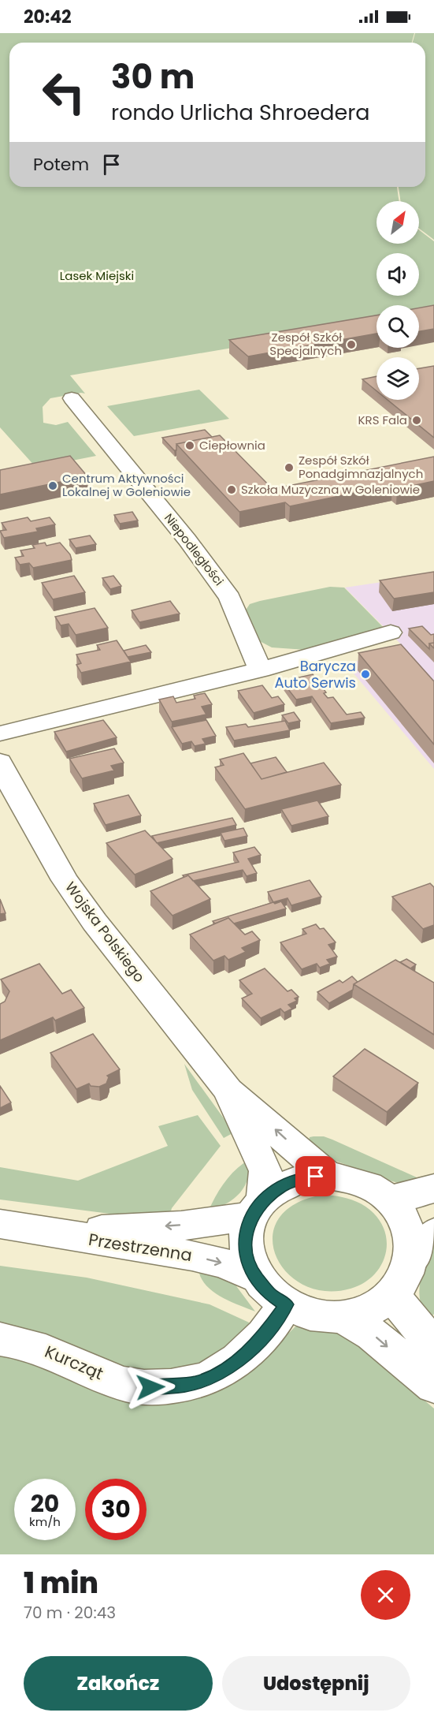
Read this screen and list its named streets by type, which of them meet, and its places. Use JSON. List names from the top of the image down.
{
  "streets": {
    "street": [
      "Niepodległości",
      "Wojska Polskiego",
      "Przestrzenna",
      "Kurcząt"
    ]
  },
  "crossings": [
    ["Wojska Polskiego", "Przestrzenna"],
    ["Wojska Polskiego", "Kurcząt"],
    ["Przestrzenna", "Kurcząt"]
  ],
  "parks": ["Lasek Miejski"],
  "places": [
    "Zespół Szkół Specjalnych",
    "KRS Fala",
    "Ciepłownia",
    "Zespół Szkół Ponadgimnazjalnych",
    "Centrum Aktywności Lokalnej w Goleniowie",
    "Szkoła Muzyczna w Goleniowie",
    "Barycza Auto Serwis"
  ],
  "north": "top right",
  "page": {
    "status": "20:42",
    "turn": ["30 m", "rondo Urlicha Shroedera"],
    "then": "Potem",
    "speed": "20 km/h",
    "limit": "30",
    "heading": ["1 min", "70 m · 20:43"],
    "buttons": ["Zakończ", "Udostępnij"]
  }
}
